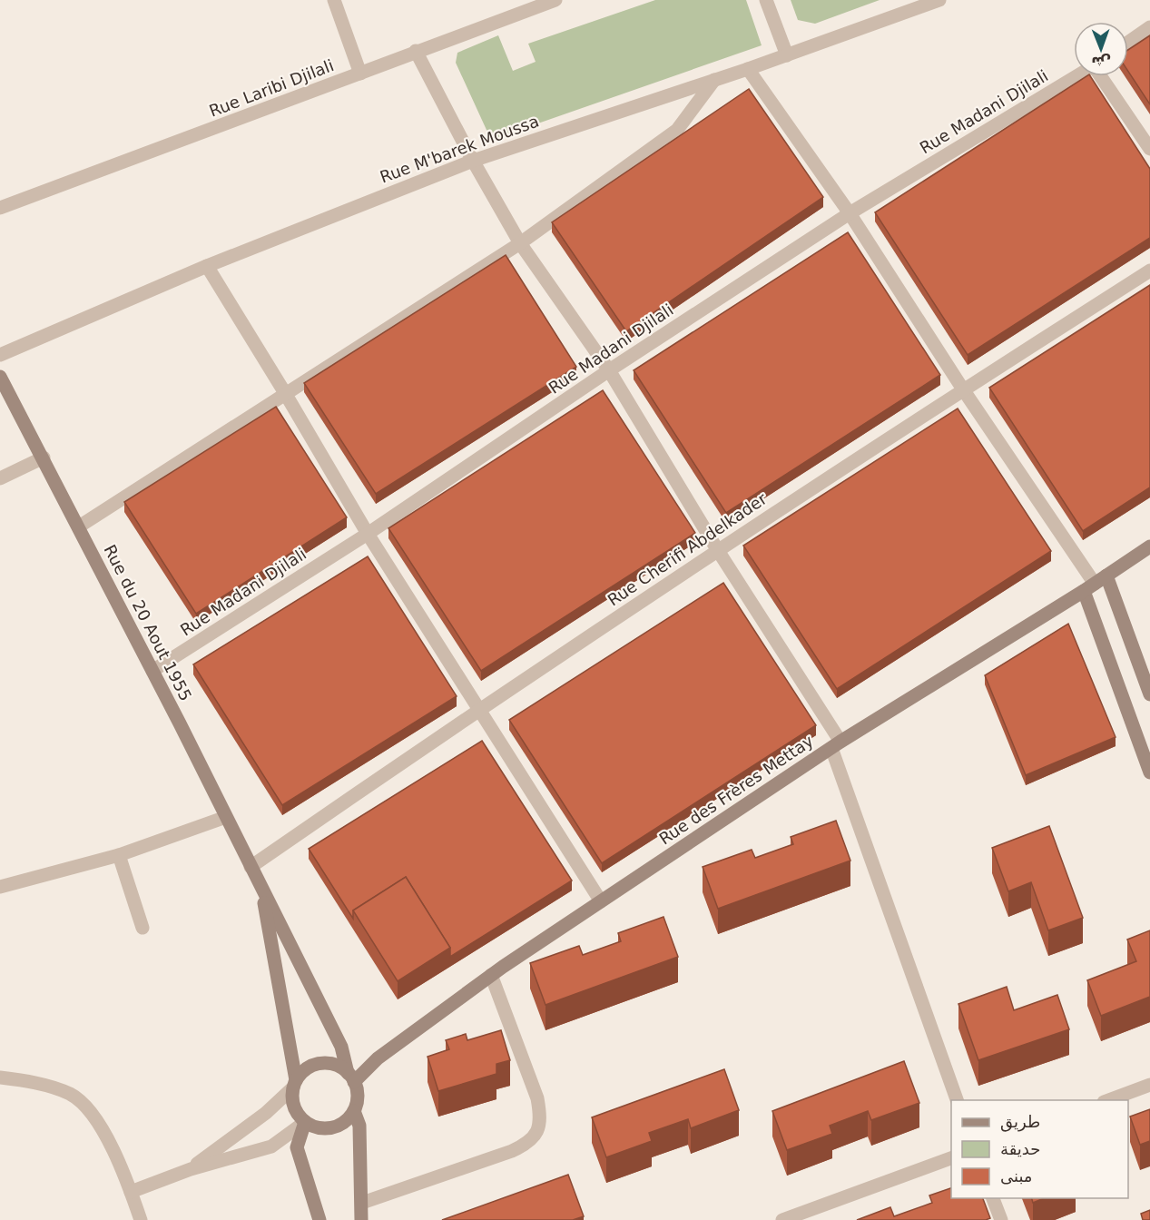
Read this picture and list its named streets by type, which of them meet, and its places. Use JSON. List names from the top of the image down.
{
  "streets": {
    "street": [
      "Rue Laribi Djilali",
      "Rue Madani Djilali",
      "Rue M'barek Moussa",
      "Rue Cherifi Abdelkader",
      "Rue du 20 Aout 1955",
      "Rue des Frères Mettay"
    ]
  },
  "crossings": [
    ["Rue Madani Djilali", "Rue du 20 Aout 1955"],
    ["Rue Cherifi Abdelkader", "Rue du 20 Aout 1955"],
    ["Rue du 20 Aout 1955", "Rue des Frères Mettay"]
  ],
  "legend": ["طريق", "حديقة", "مبنى"],
  "north": "bottom"
}
